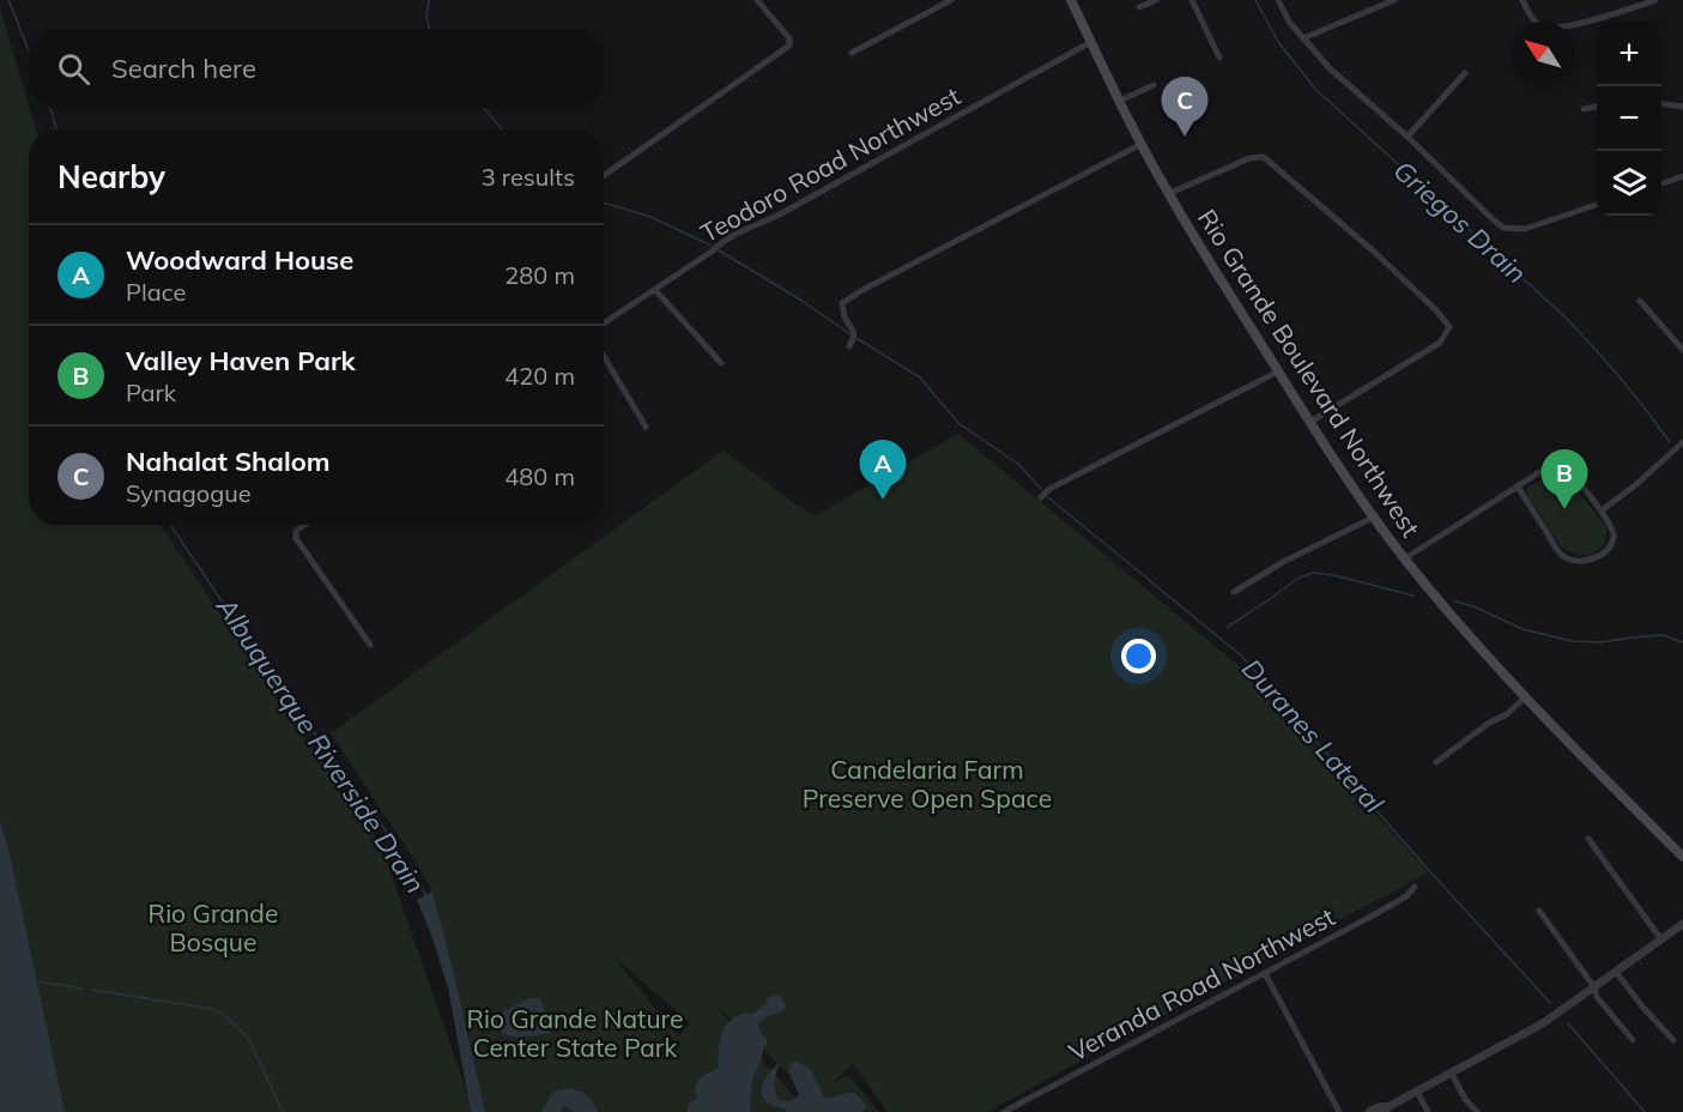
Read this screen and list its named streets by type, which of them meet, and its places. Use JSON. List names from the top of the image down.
{
  "streets": {
    "main road": ["Rio Grande Boulevard Northwest"],
    "street": ["Teodoro Road Northwest", "Veranda Road Northwest"]
  },
  "crossings": [
    ["Teodoro Road Northwest", "Rio Grande Boulevard Northwest"]
  ],
  "water": ["Griegos Drain", "Duranes Lateral", "Albuquerque Riverside Drain"],
  "parks": ["Candelaria Farm Preserve Open Space", "Rio Grande Bosque", "Rio Grande Nature Center State Park"],
  "north": "top left",
  "page": {
    "map_buttons": ["+", "−"],
    "search": "Search here",
    "pins": ["C", "A", "B"],
    "heading": ["Nearby", "3 results"],
    "list": [
      {
        "mark": "A",
        "name": "Woodward House",
        "note": "Place",
        "value": "280 m"
      },
      {
        "mark": "B",
        "name": "Valley Haven Park",
        "note": "Park",
        "value": "420 m"
      },
      {
        "mark": "C",
        "name": "Nahalat Shalom",
        "note": "Synagogue",
        "value": "480 m"
      }
    ]
  }
}
